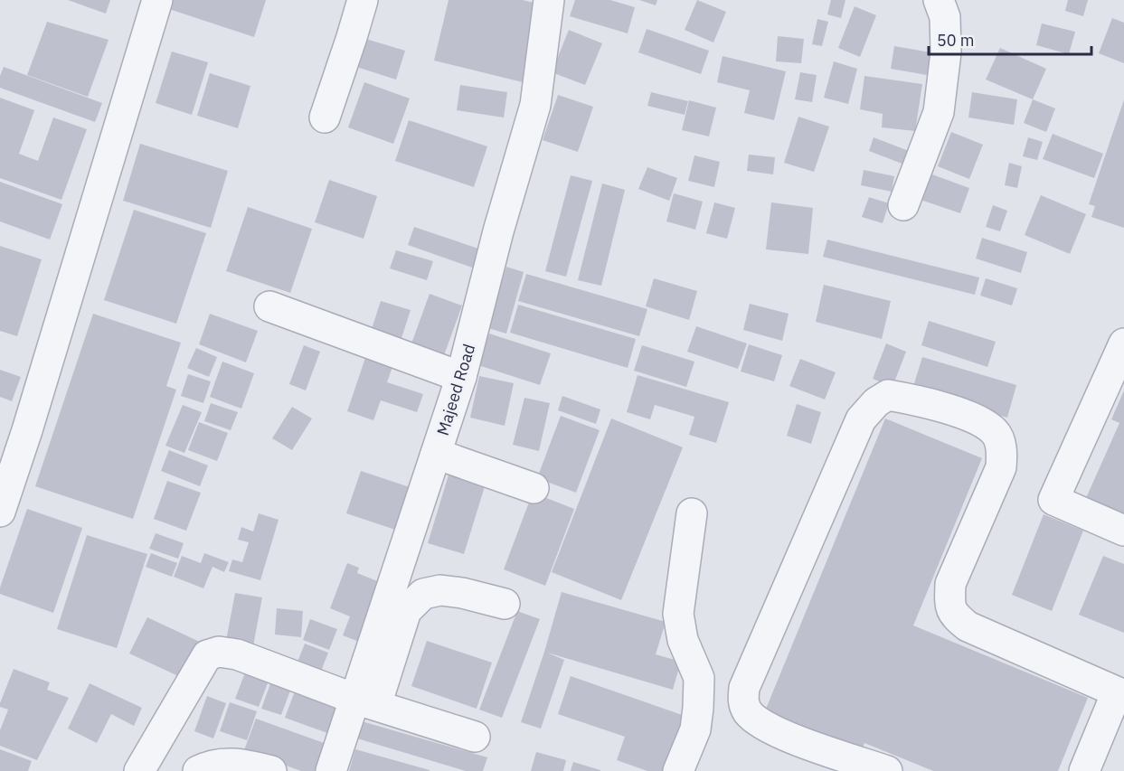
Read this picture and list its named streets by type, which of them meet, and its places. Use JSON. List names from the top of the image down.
{
  "streets": {
    "street": ["Majeed Road"]
  },
  "scale_bar": "50 m"
}
